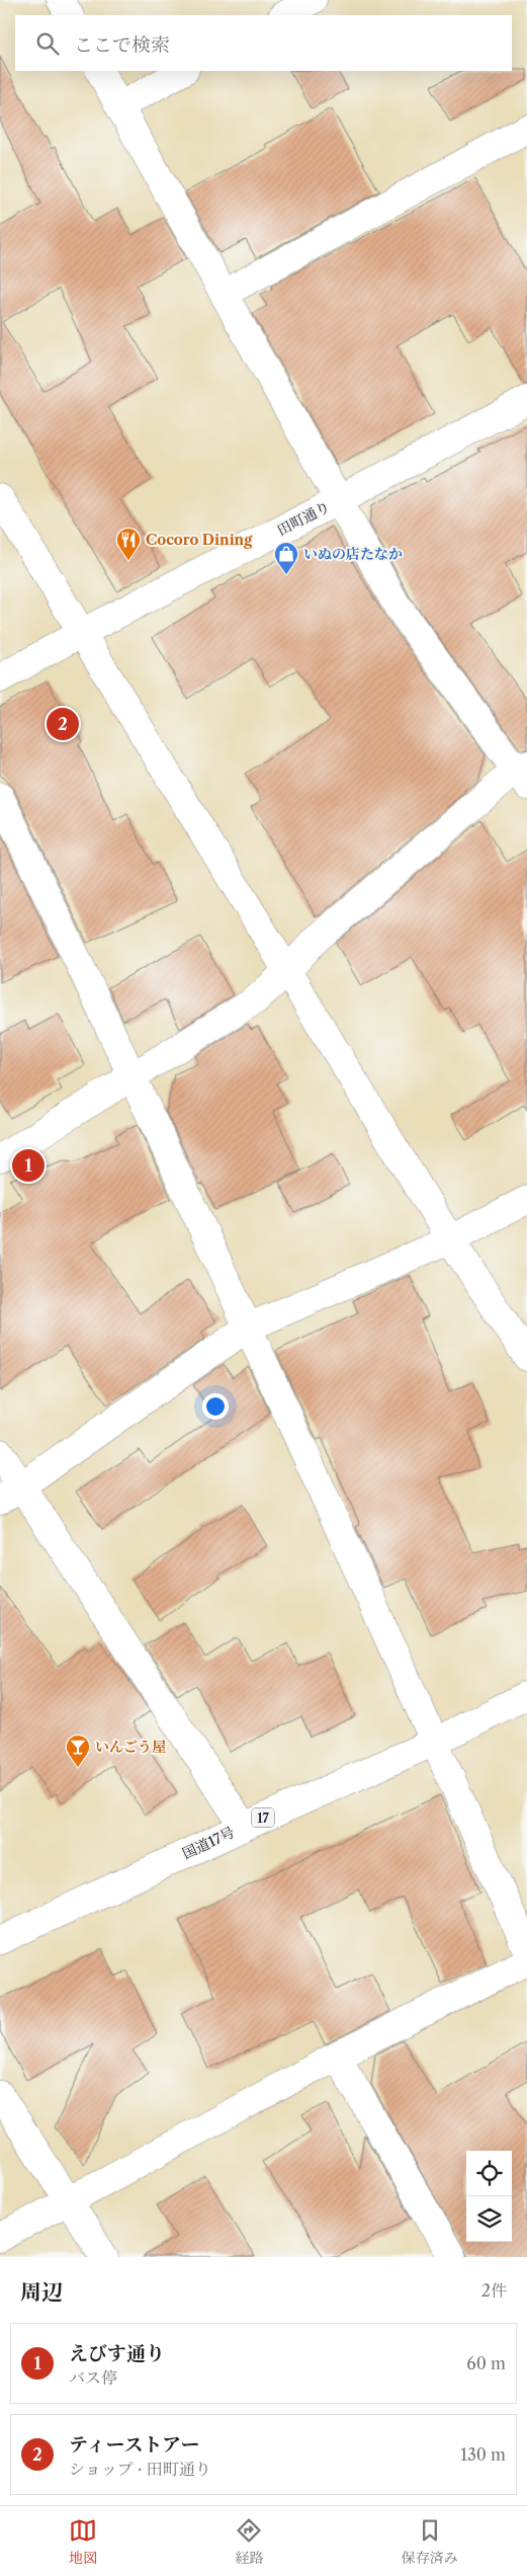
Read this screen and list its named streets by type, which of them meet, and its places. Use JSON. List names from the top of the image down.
{
  "streets": {
    "main road": ["田町通り", "17", "国道17号"]
  },
  "places": {
    "restaurant": ["Cocoro Dining"],
    "shop": ["いぬの店たなか"],
    "bar": ["いんごう屋"]
  },
  "page": {
    "search": "ここで検索",
    "pins": ["2", "1"],
    "heading": ["周辺", "2件"],
    "list": [
      {
        "mark": "1",
        "name": "えびす通り",
        "note": "バス停",
        "value": "60 m"
      },
      {
        "mark": "2",
        "name": "ティーストアー",
        "note": "ショップ · 田町通り",
        "value": "130 m"
      }
    ],
    "nav": ["地図", "経路", "保存済み"]
  }
}
